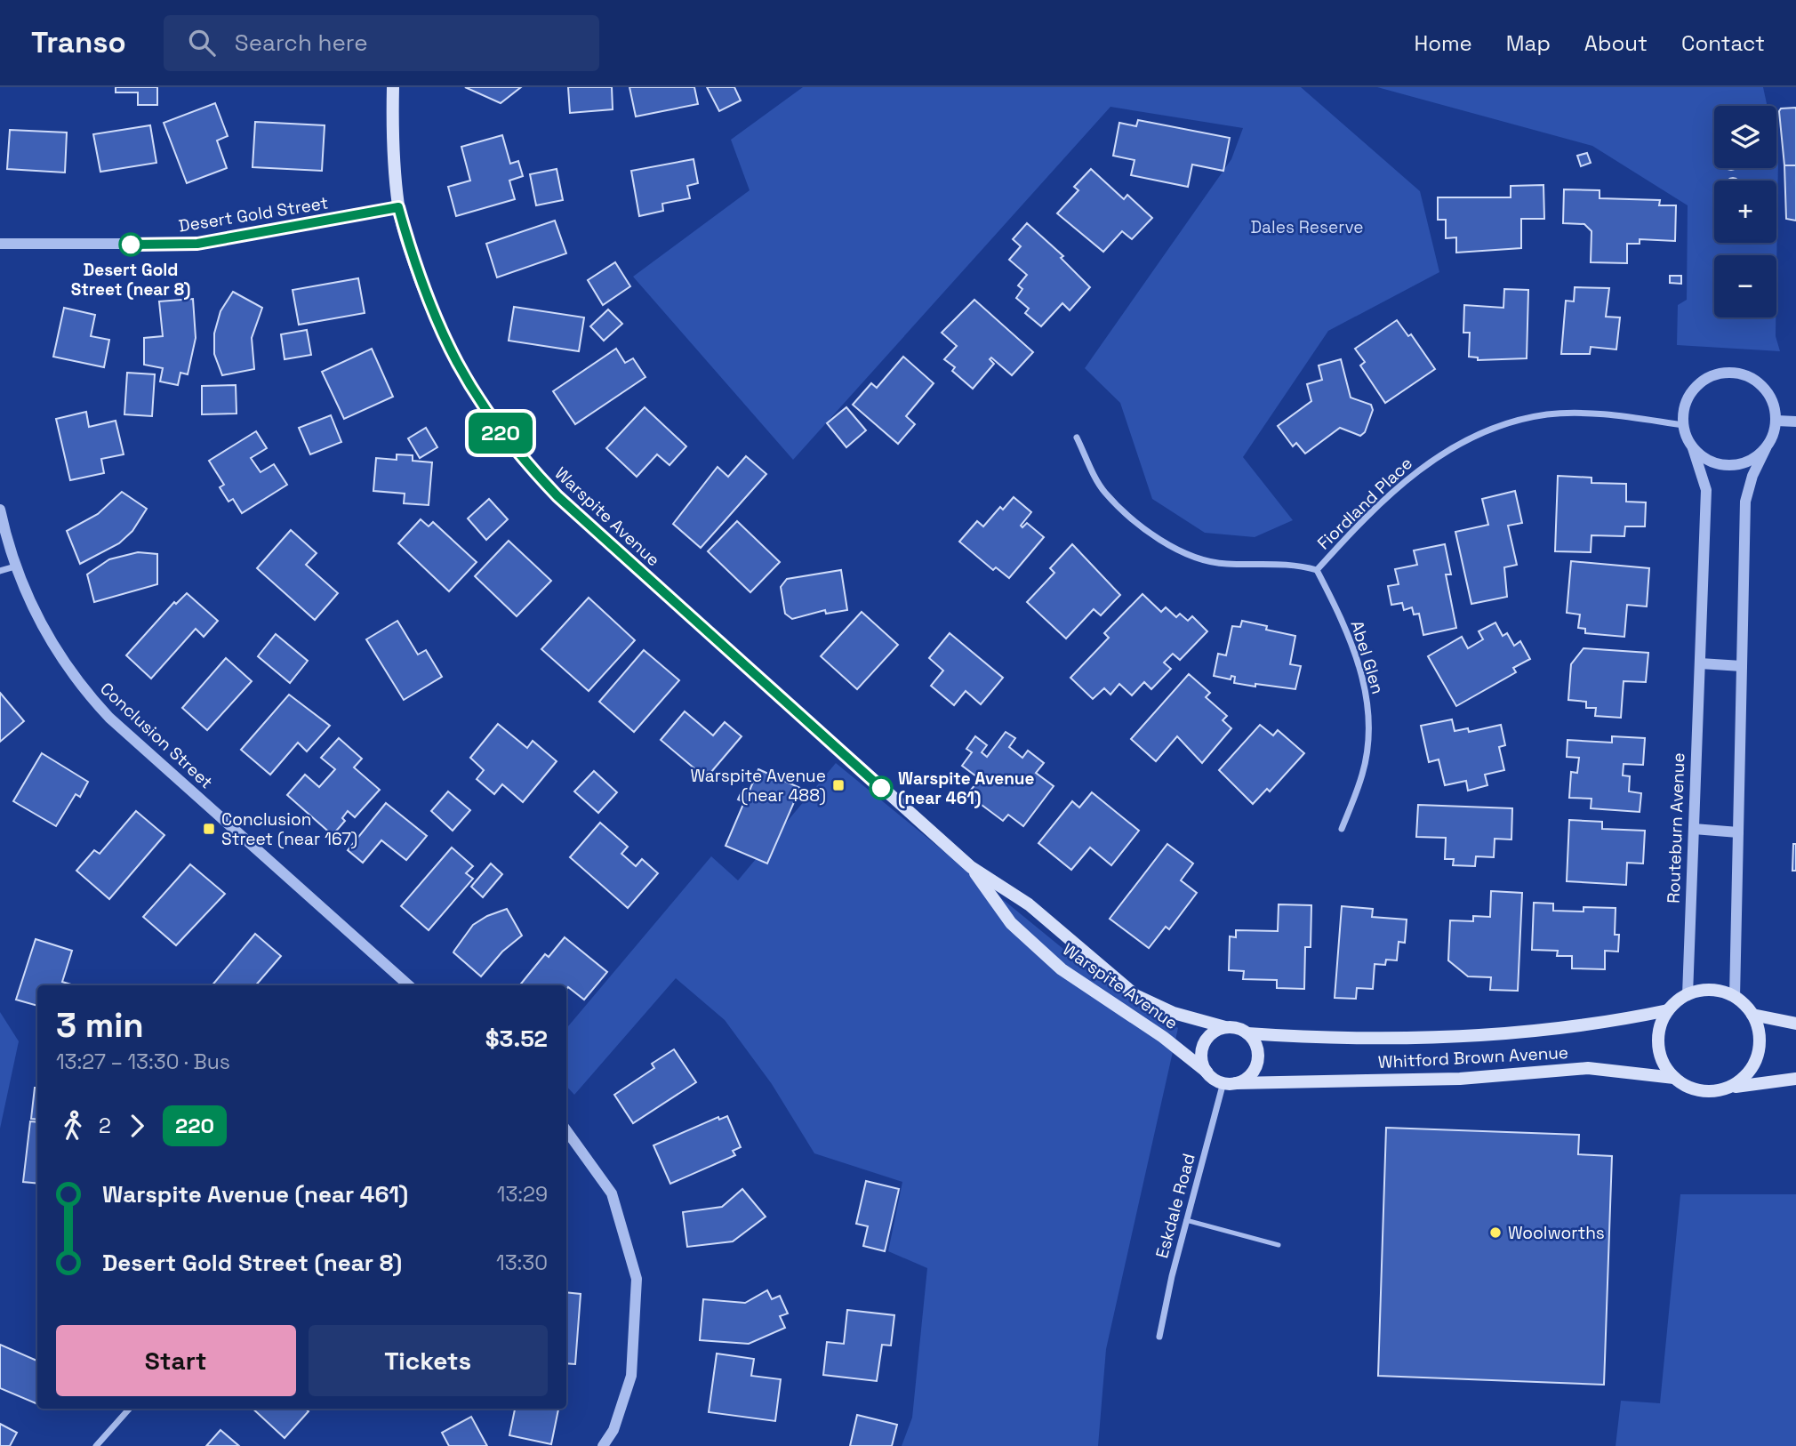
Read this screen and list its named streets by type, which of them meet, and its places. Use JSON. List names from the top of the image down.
{
  "streets": {
    "main road": ["Warspite Avenue", "Whitford Brown Avenue"],
    "street": [
      "Desert Gold Street",
      "Fiordland Place",
      "Abel Glen",
      "Conclusion Street",
      "Routeburn Avenue",
      "Eskdale Road"
    ]
  },
  "crossings": [
    ["Desert Gold Street", "Warspite Avenue"],
    ["Fiordland Place", "Abel Glen"],
    ["Fiordland Place", "Routeburn Avenue"],
    ["Warspite Avenue", "Whitford Brown Avenue"],
    ["Warspite Avenue", "Eskdale Road"],
    ["Routeburn Avenue", "Whitford Brown Avenue"],
    ["Whitford Brown Avenue", "Eskdale Road"]
  ],
  "parks": ["Dales Reserve"],
  "places": {
    "other": ["Desert Gold Street (near 8)", "Warspite Avenue (near 461)", "Woolworths"],
    "transit": ["Warspite Avenue (near 488)", "Conclusion Street (near 167)"]
  },
  "lines": ["bus line 220"],
  "page": {
    "header": "Transo",
    "search": "Search here",
    "nav": [
      "Home",
      "Map",
      "About",
      "Contact"
    ],
    "on_map": "220",
    "map_buttons": ["+", "−"],
    "heading": ["3 min", "13:27 – 13:30 · Bus", "$3.52"],
    "legs": ["2", "220"],
    "list": [
      {
        "name": "Warspite Avenue (near 461)",
        "value": "13:29"
      },
      {
        "name": "Desert Gold Street (near 8)",
        "value": "13:30"
      }
    ],
    "buttons": ["Start", "Tickets"]
  }
}
